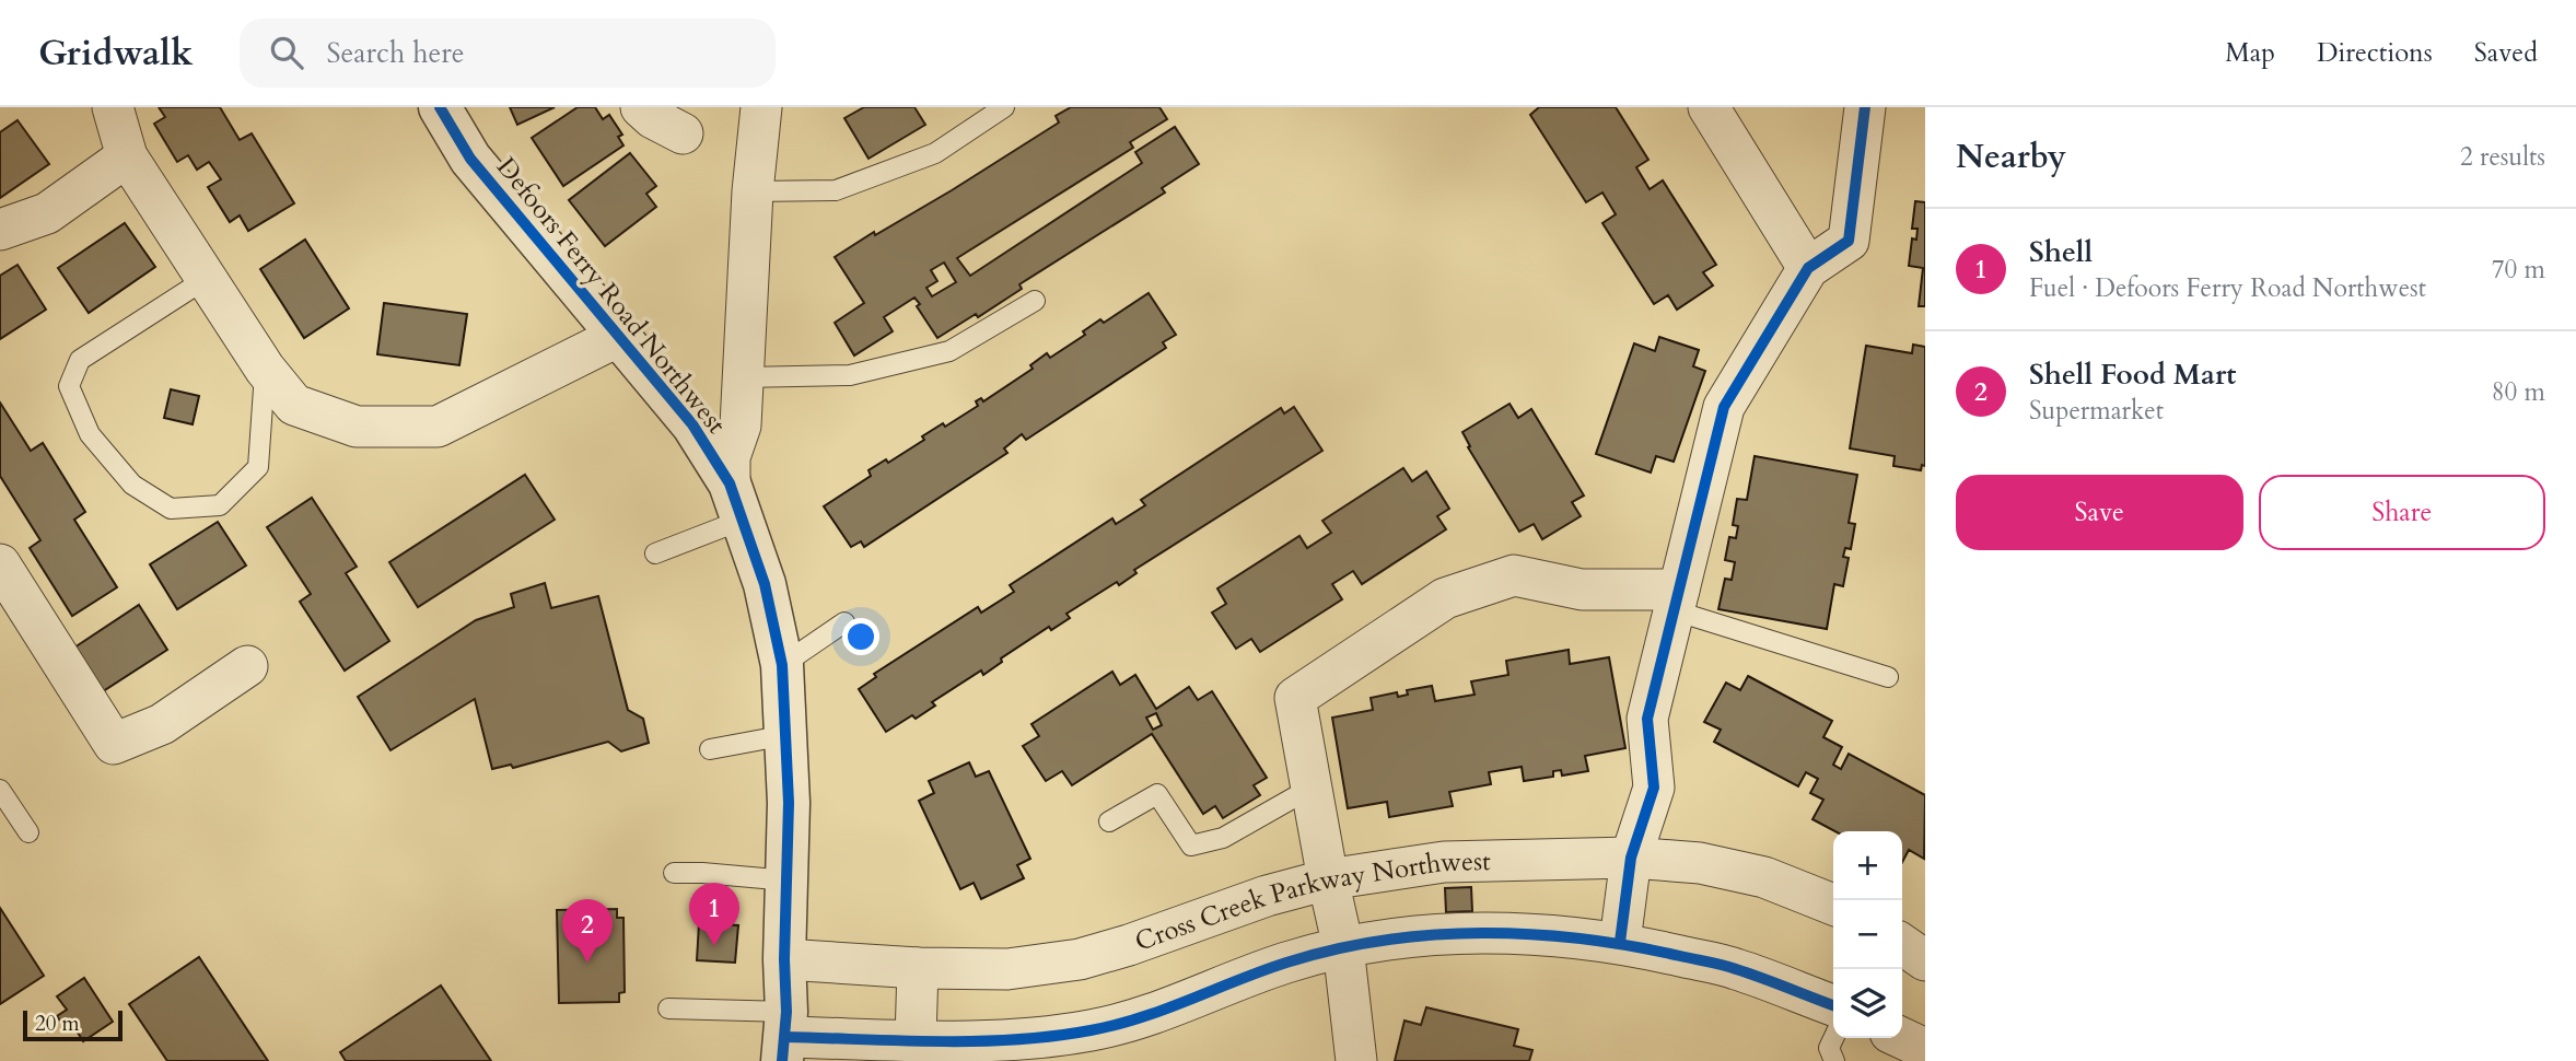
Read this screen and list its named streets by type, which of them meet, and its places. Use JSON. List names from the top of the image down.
{
  "streets": {
    "street": ["Defoors Ferry Road Northwest", "Cross Creek Parkway Northwest"]
  },
  "crossings": [
    ["Defoors Ferry Road Northwest", "Cross Creek Parkway Northwest"]
  ],
  "scale_bar": "20 m",
  "page": {
    "header": "Gridwalk",
    "search": "Search here",
    "nav": ["Map", "Directions", "Saved"],
    "heading": ["Nearby", "2 results"],
    "list": [
      {
        "mark": "1",
        "name": "Shell",
        "note": "Fuel · Defoors Ferry Road Northwest",
        "value": "70 m"
      },
      {
        "mark": "2",
        "name": "Shell Food Mart",
        "note": "Supermarket",
        "value": "80 m"
      }
    ],
    "buttons": ["Save", "Share"],
    "map_buttons": ["+", "−"],
    "pins": ["1", "2"],
    "scale": "20 m"
  }
}
